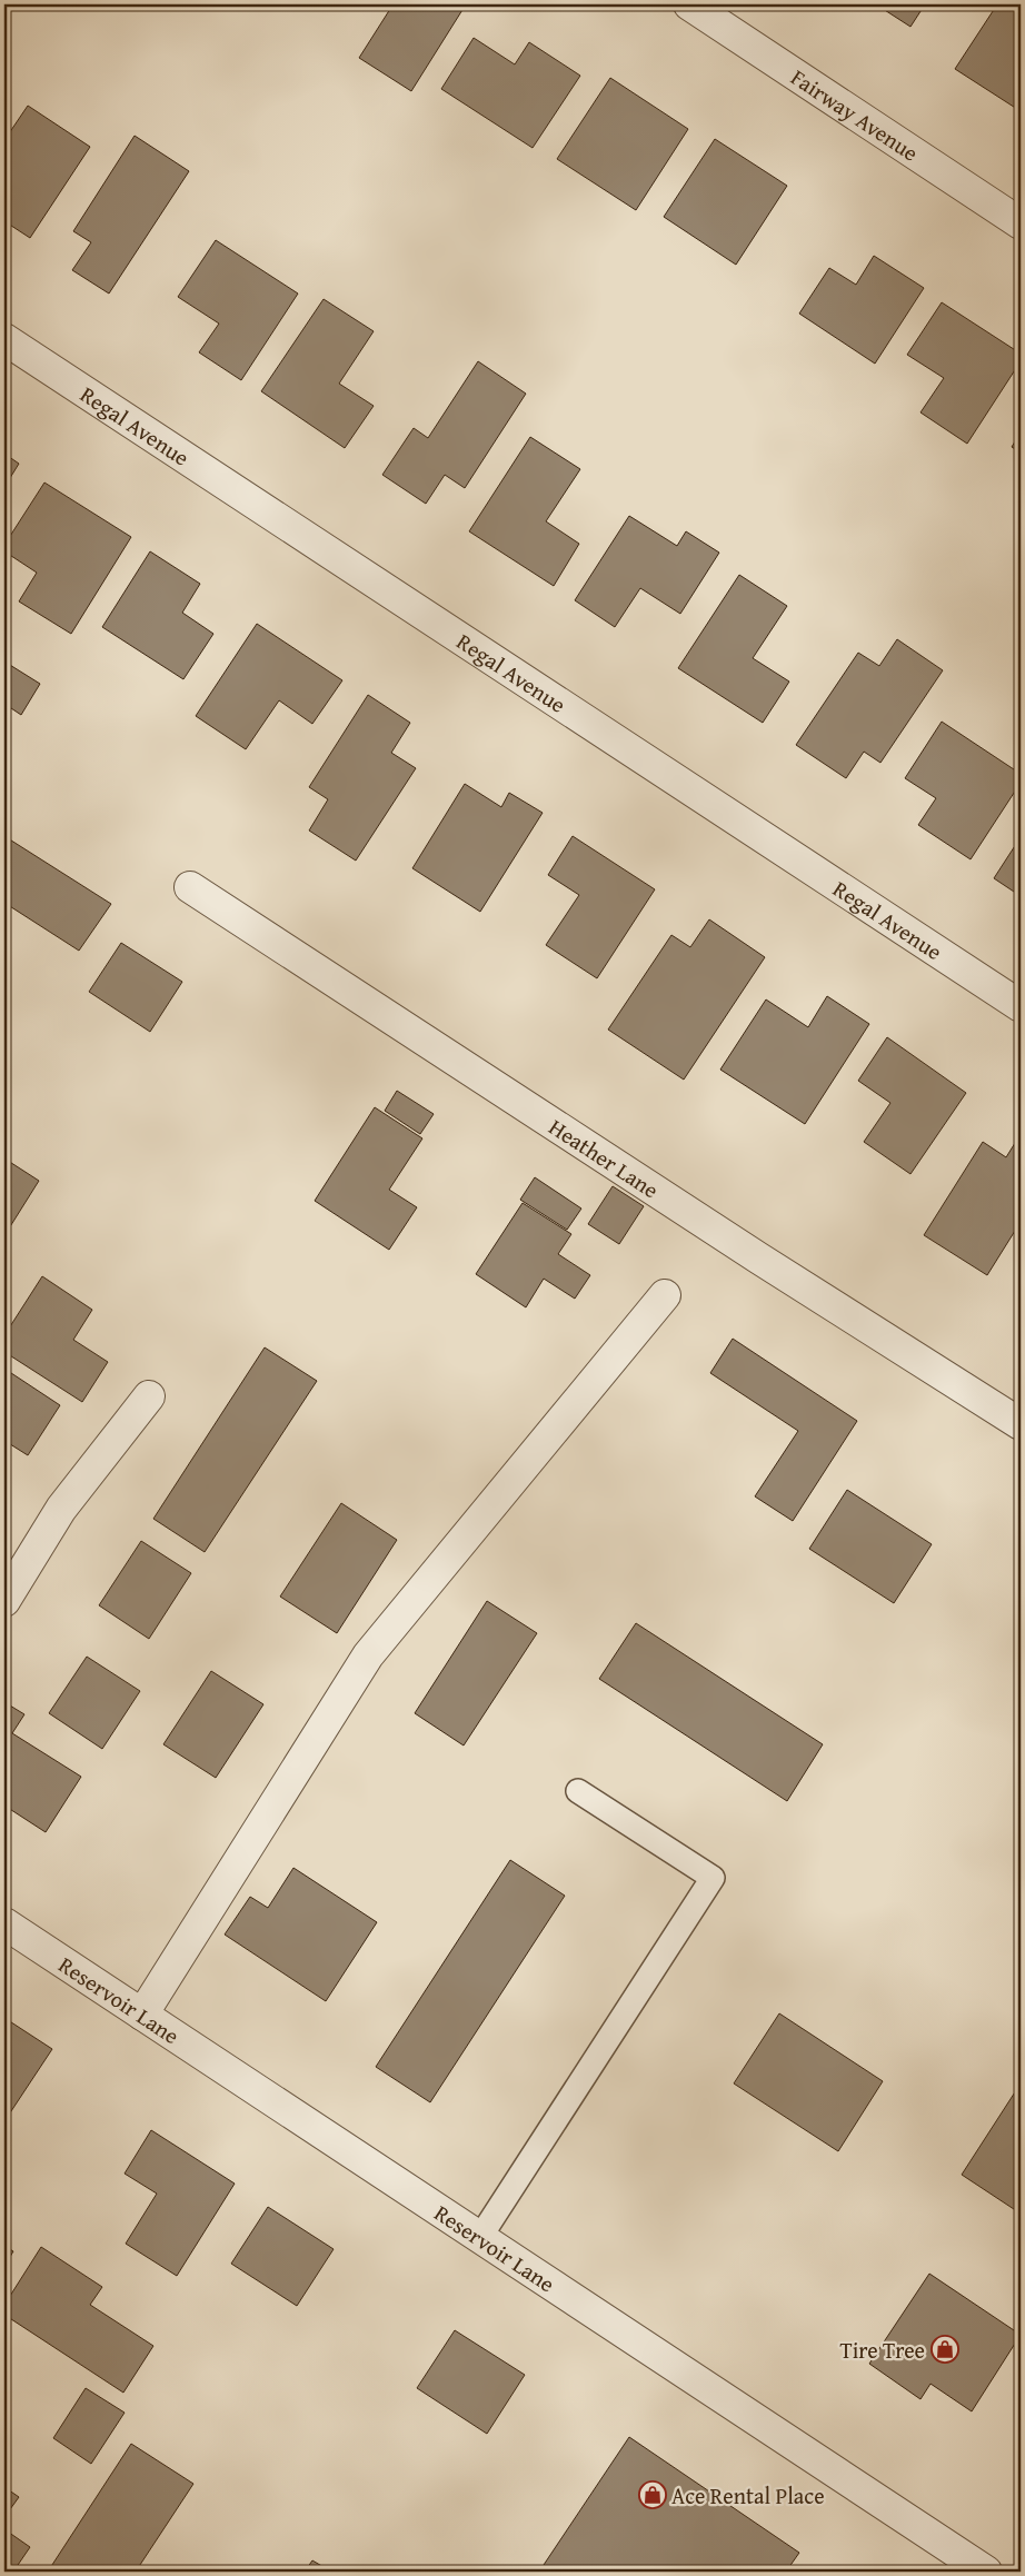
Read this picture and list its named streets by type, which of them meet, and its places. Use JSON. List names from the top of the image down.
{
  "streets": {
    "street": [
      "Fairway Avenue",
      "Regal Avenue",
      "Heather Lane",
      "Reservoir Lane"
    ]
  },
  "places": {
    "shop": ["Tire Tree", "Ace Rental Place"]
  }
}
